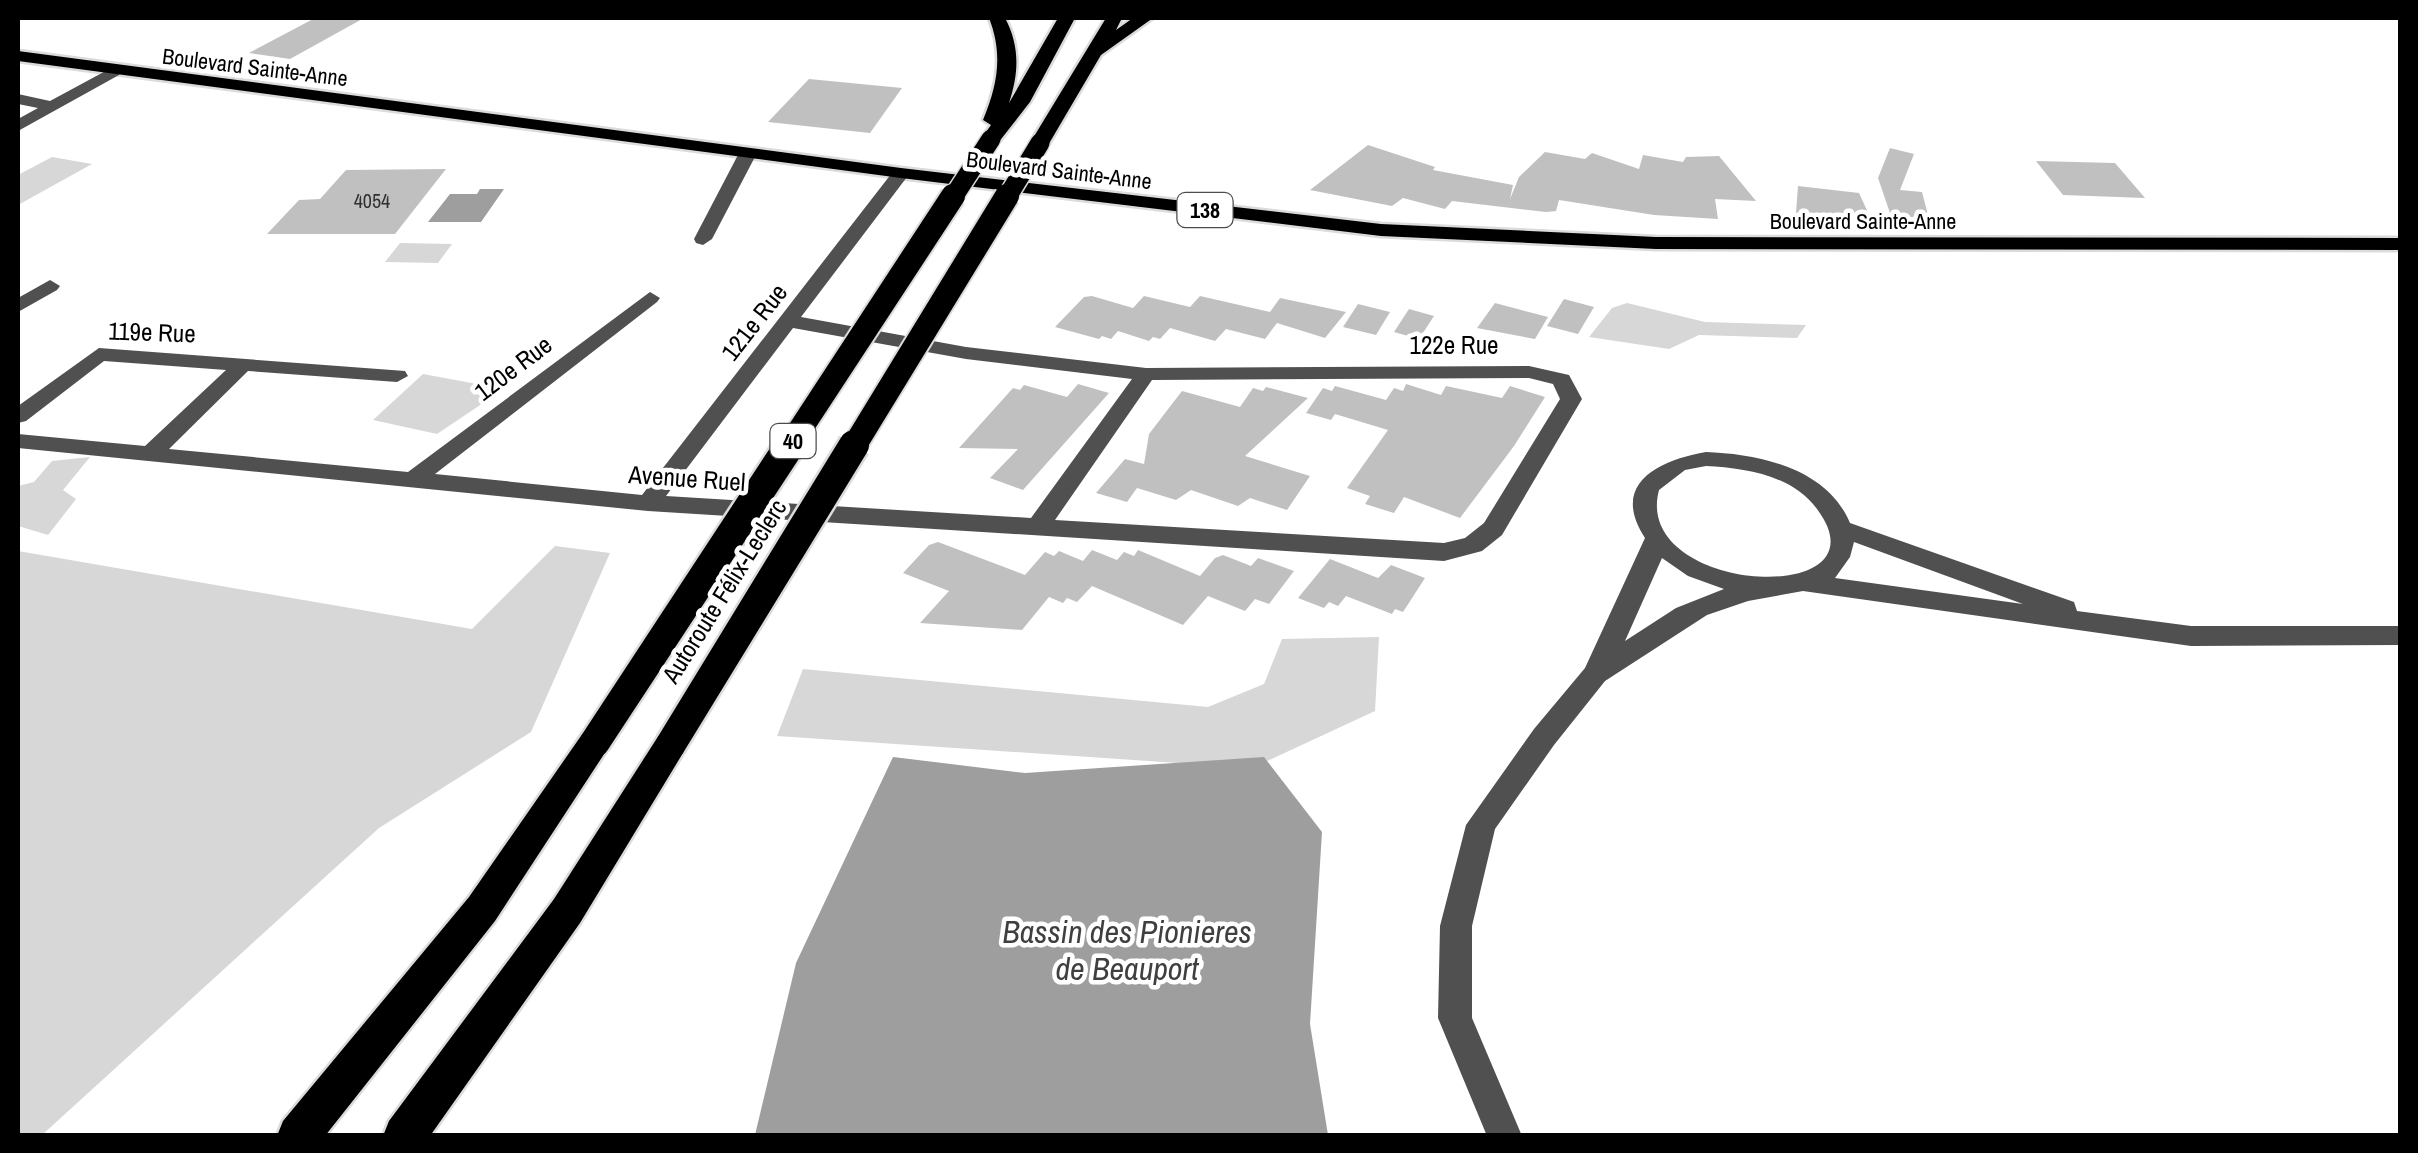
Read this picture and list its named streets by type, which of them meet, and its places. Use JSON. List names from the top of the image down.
{
  "streets": {
    "highway": ["40", "Autoroute Félix-Leclerc"],
    "main road": ["Boulevard Sainte-Anne", "138"],
    "street": [
      "121e Rue",
      "119e Rue",
      "122e Rue",
      "120e Rue",
      "Avenue Ruel"
    ]
  },
  "crossings": [
    ["Boulevard Sainte-Anne", "121e Rue"],
    ["121e Rue", "122e Rue"],
    ["121e Rue", "Avenue Ruel"],
    ["122e Rue", "Avenue Ruel"],
    ["120e Rue", "Avenue Ruel"],
    ["40", "Autoroute Félix-Leclerc"]
  ],
  "water": ["Bassin des Pionieres de Beauport"],
  "house_numbers": ["4054"]
}
